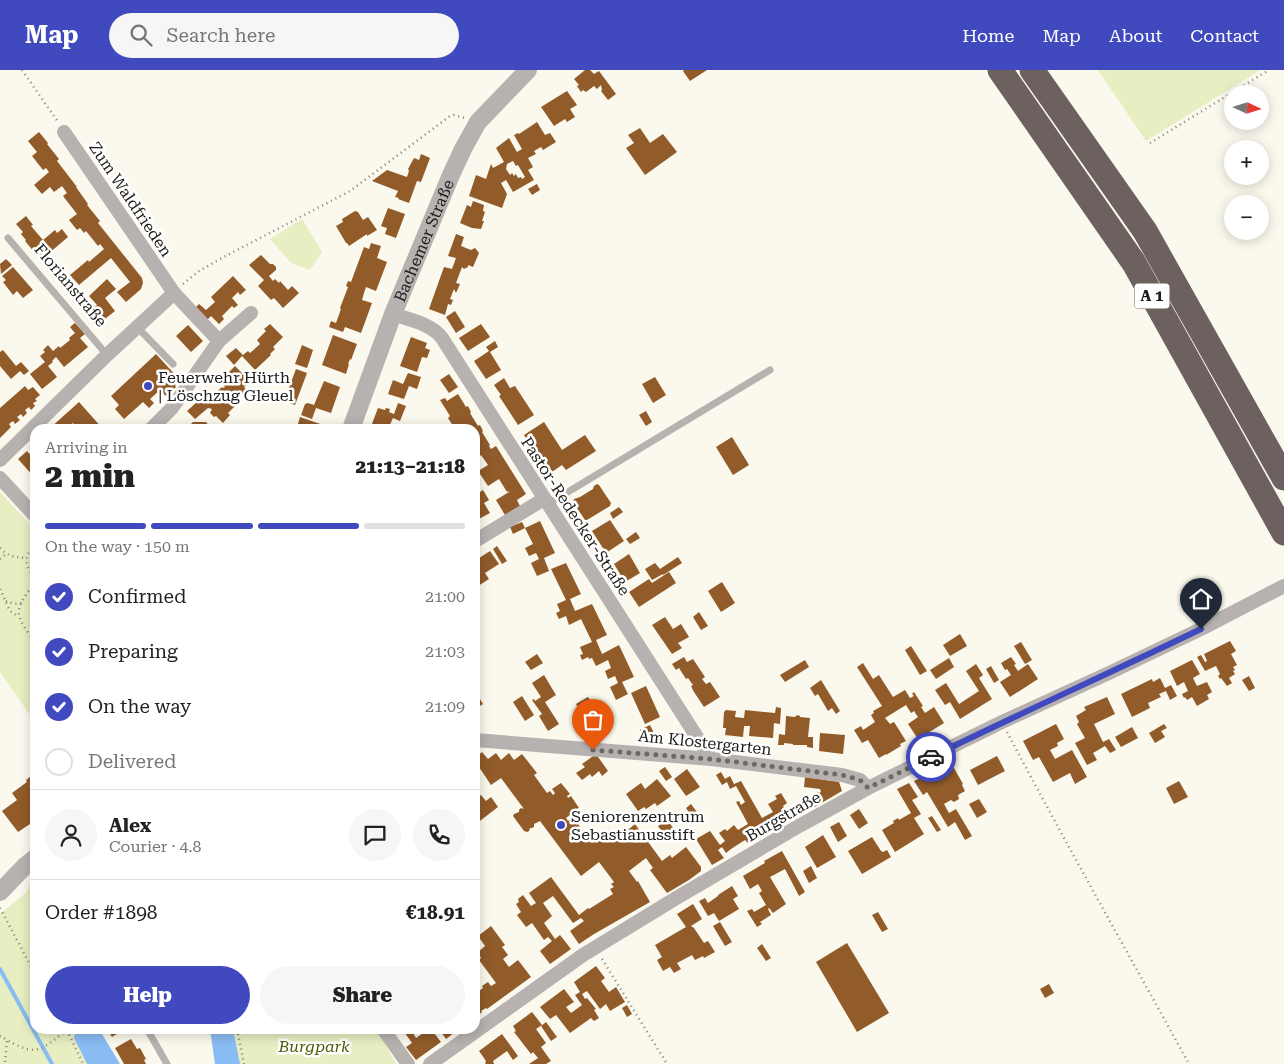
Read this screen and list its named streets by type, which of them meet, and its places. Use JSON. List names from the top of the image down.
{
  "streets": {
    "highway": ["A 1"],
    "street": [
      "Zum Waldfrieden",
      "Bachemer Straße",
      "Florianstraße",
      "Pastor-Redecker-Straße",
      "Am Klostergarten",
      "Burgstraße"
    ]
  },
  "crossings": [
    ["Zum Waldfrieden", "Florianstraße"],
    ["Bachemer Straße", "Pastor-Redecker-Straße"],
    ["Pastor-Redecker-Straße", "Am Klostergarten"],
    ["Am Klostergarten", "Burgstraße"]
  ],
  "parks": ["Burgpark"],
  "places": ["Feuerwehr Hürth | Löschzug Gleuel", "Seniorenzentrum Sebastianusstift"],
  "north": "right",
  "page": {
    "header": "Map",
    "search": "Search here",
    "nav": [
      "Home",
      "Map",
      "About",
      "Contact"
    ],
    "map_buttons": ["+", "−"],
    "heading": ["2 min", "Arriving in", "21:13–21:18"],
    "panel": [
      "Alex",
      "Courier · 4.8",
      "Order #1898",
      "€18.91"
    ],
    "bar": "On the way · 150 m",
    "list": [
      ["Confirmed", "21:00"],
      ["Preparing", "21:03"],
      ["On the way", "21:09"],
      "Delivered"
    ],
    "buttons": ["Help", "Share"]
  }
}
